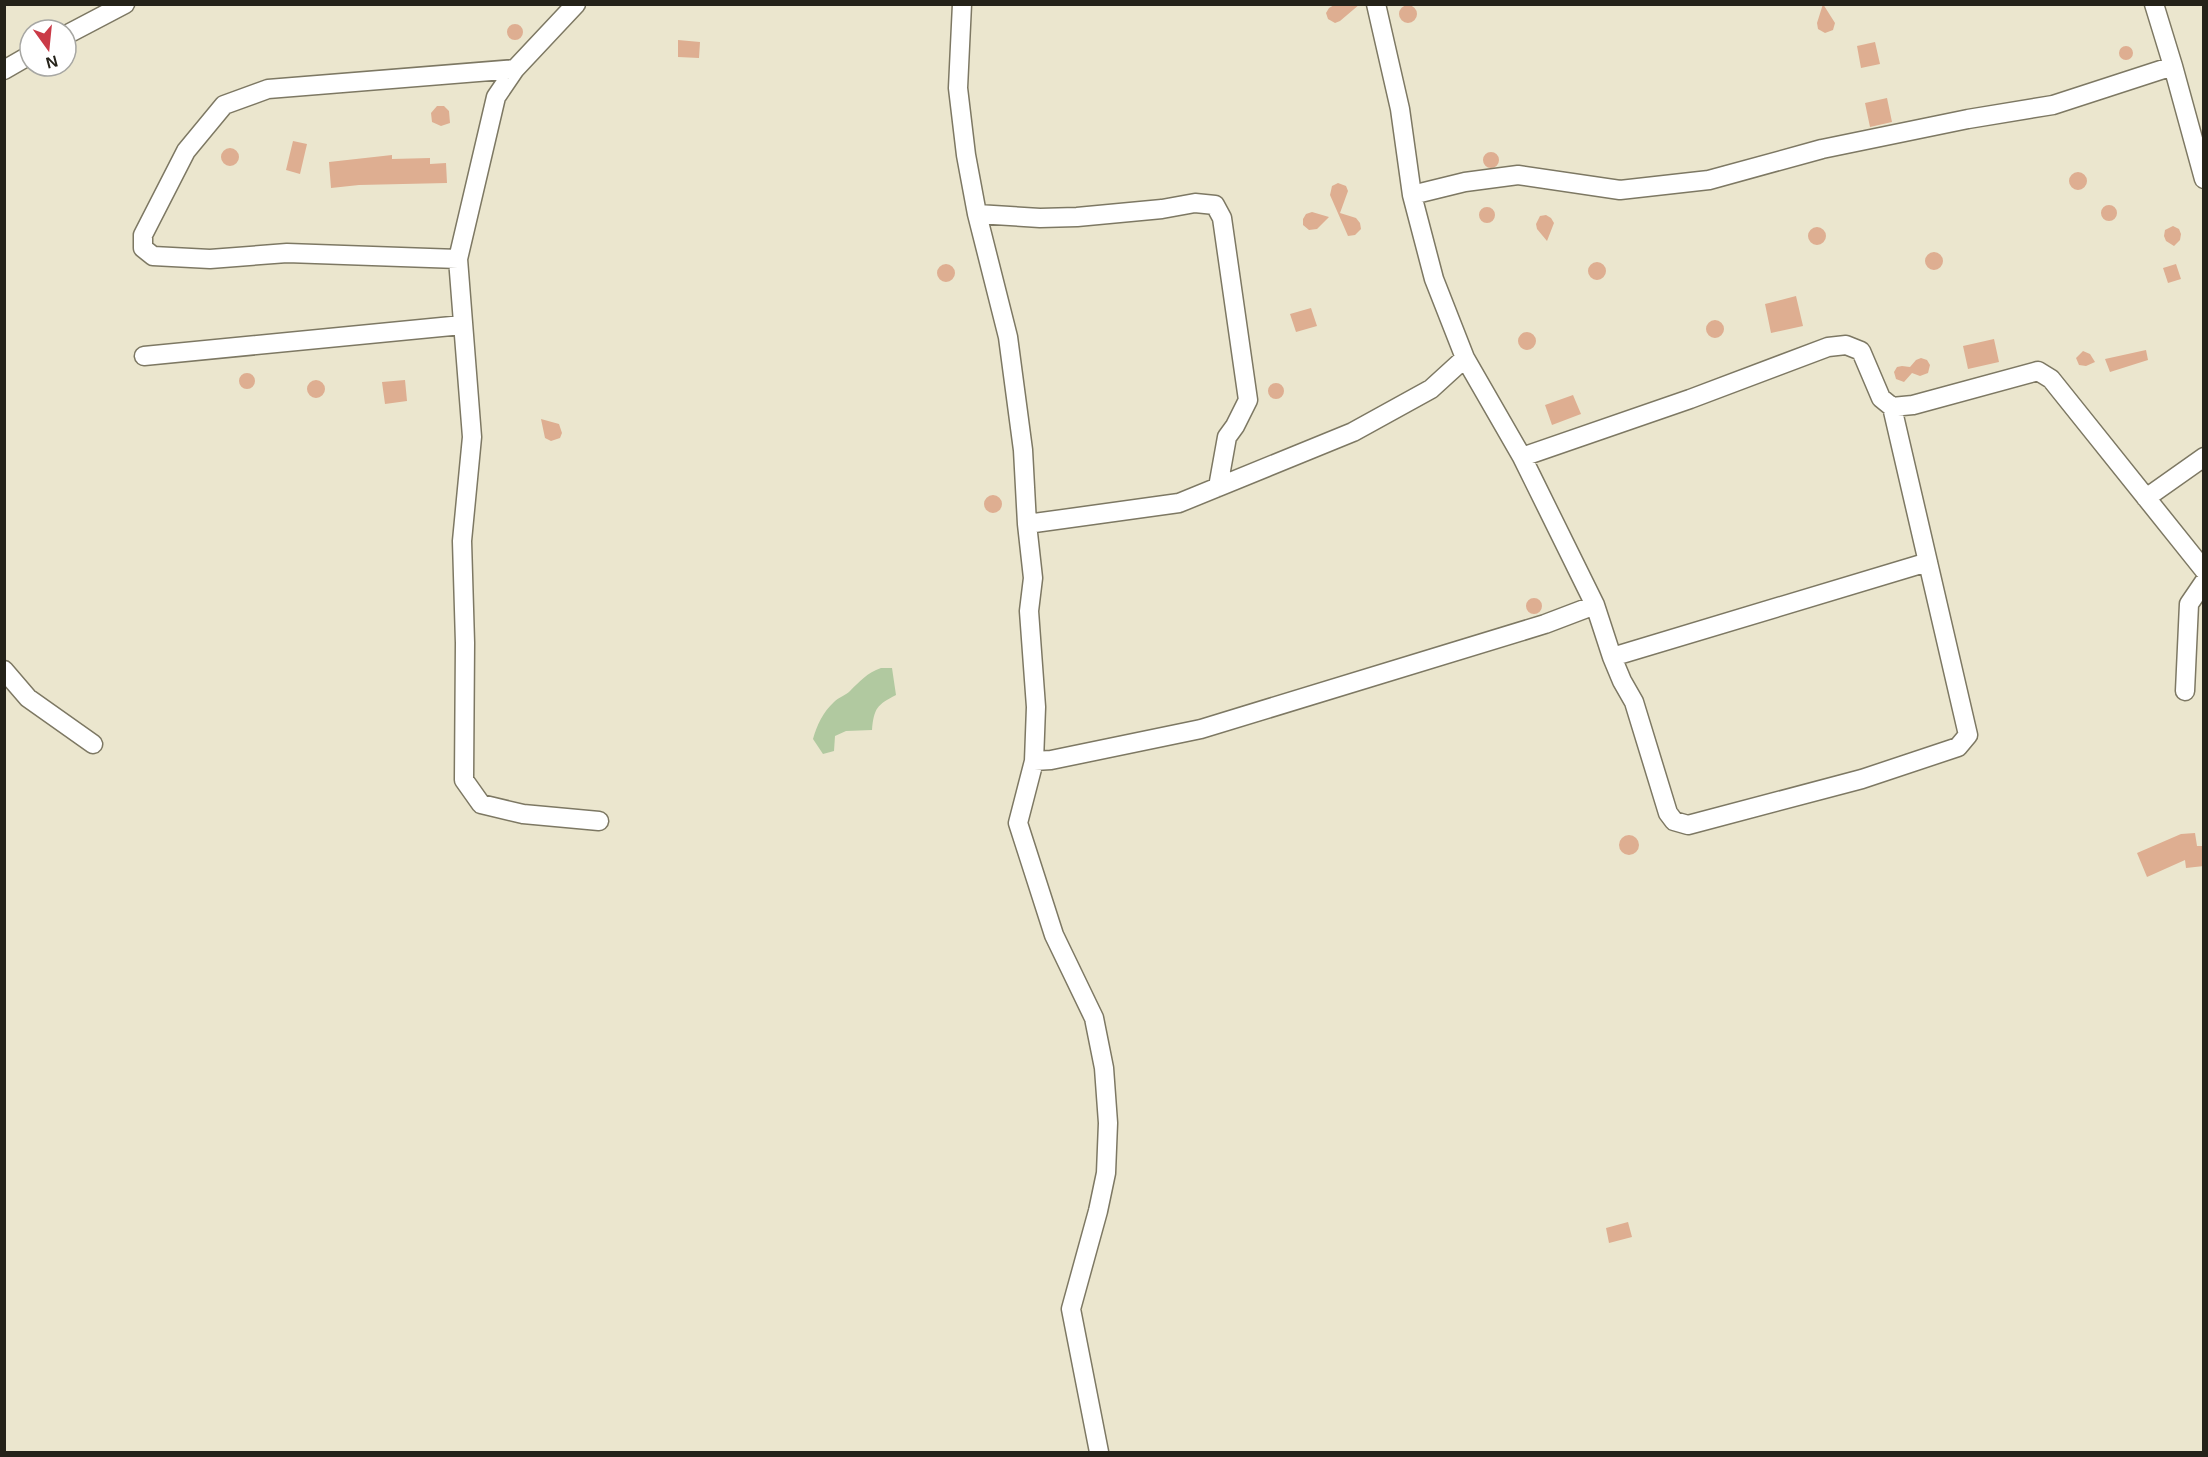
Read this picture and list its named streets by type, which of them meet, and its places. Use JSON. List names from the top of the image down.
{
  "north": "bottom"
}
